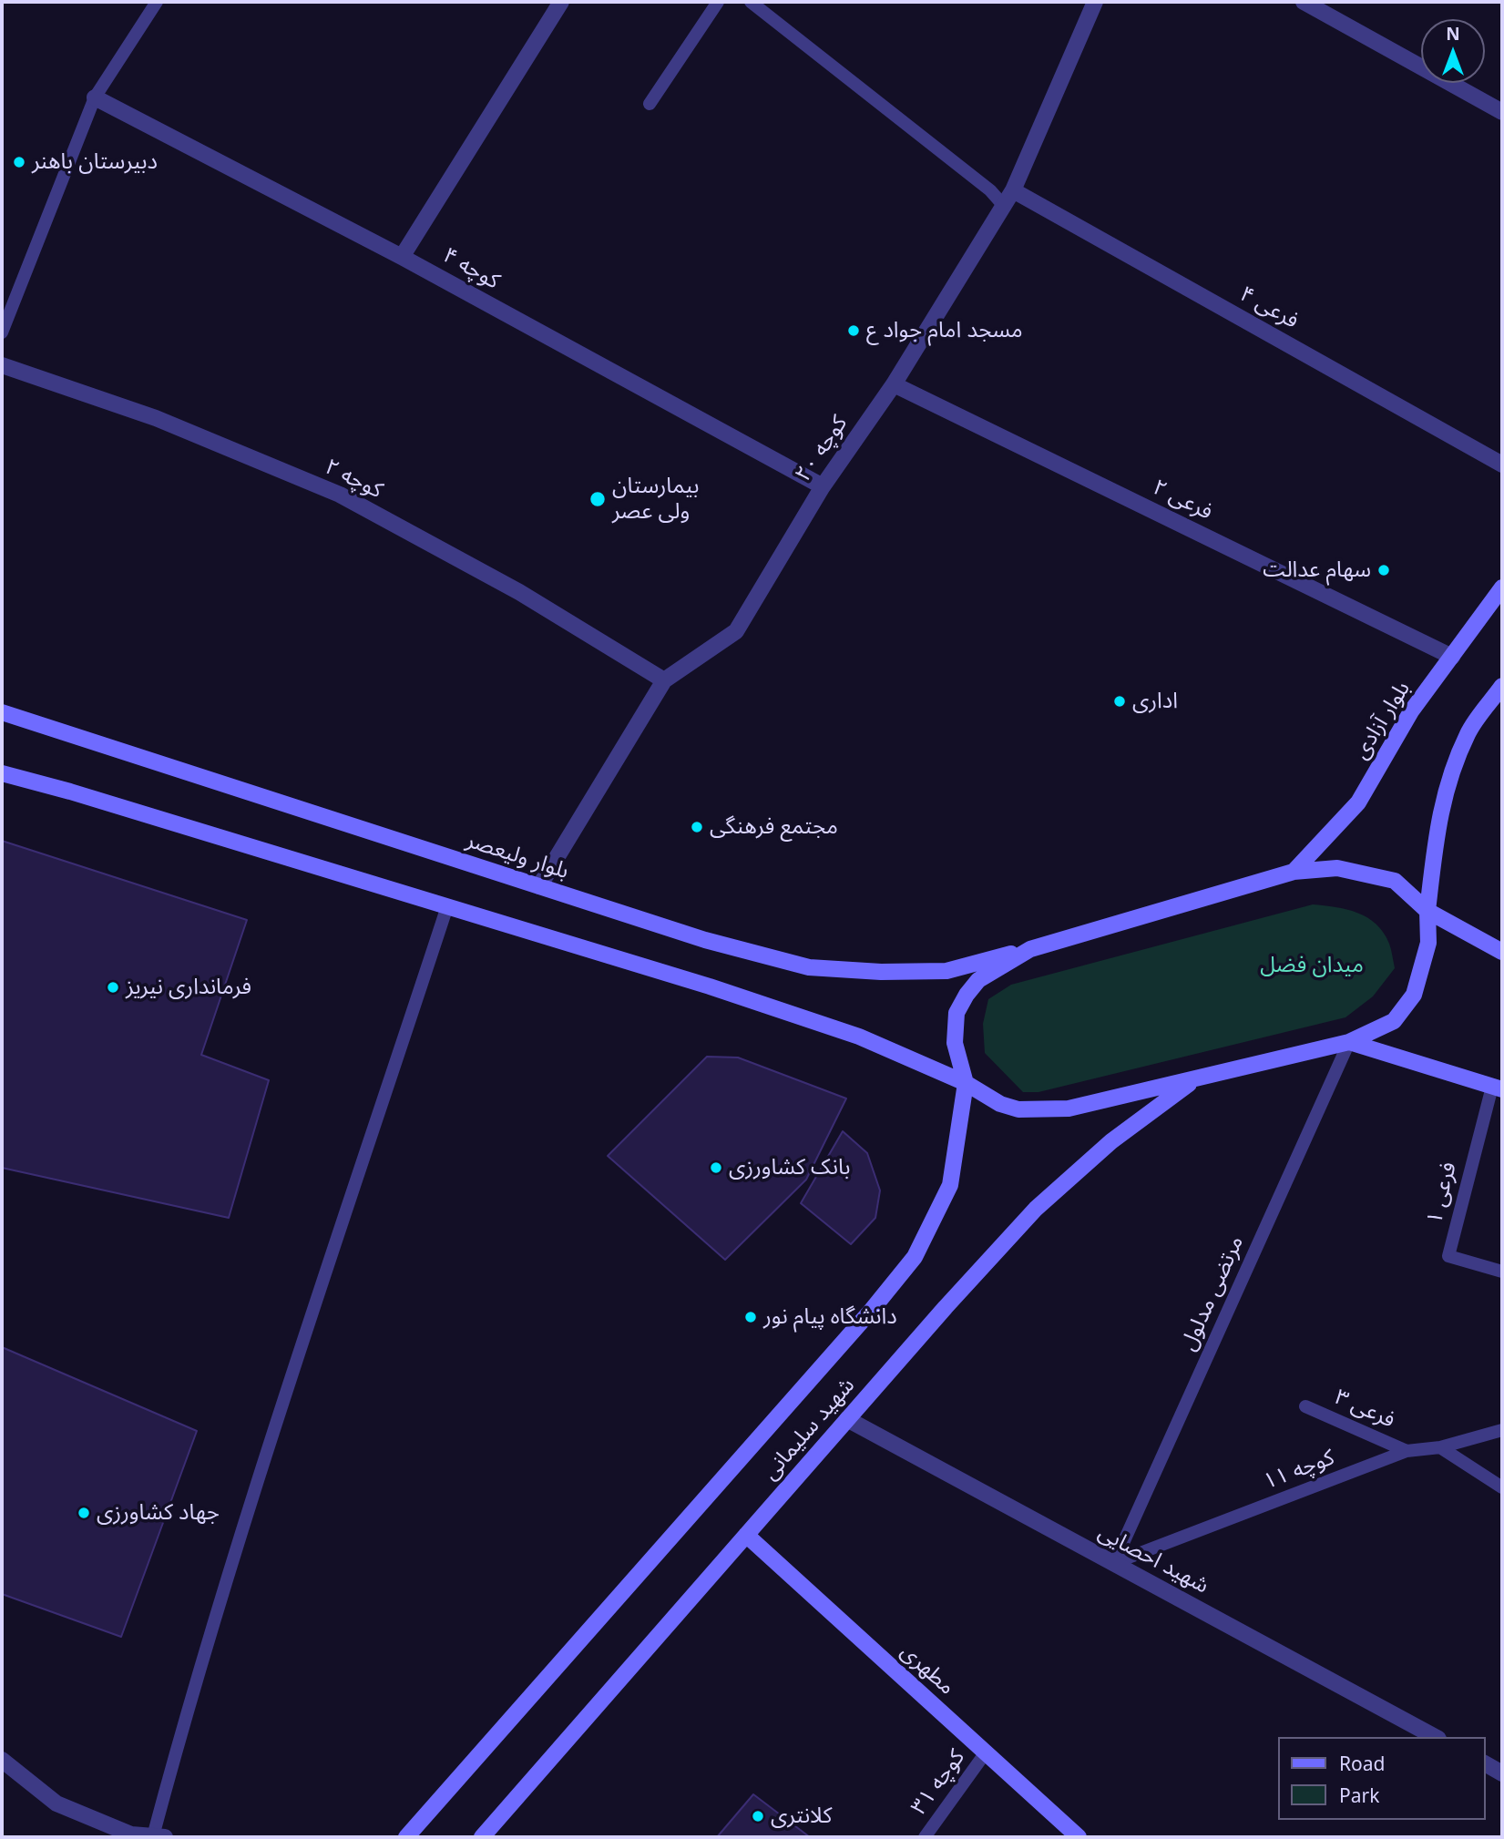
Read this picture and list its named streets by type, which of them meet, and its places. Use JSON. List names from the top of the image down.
{
  "streets": {
    "main road": [
      "بلوار آزادی",
      "بلوار ولیعصر",
      "شهید سلیمانی",
      "مطهری"
    ],
    "street": [
      "کوچه ۴",
      "فرعی ۴",
      "کوچه ۲۰",
      "کوچه ۲",
      "فرعی ۲",
      "شهید احصایی"
    ],
    "lane": [
      "فرعی ۱",
      "مرتضی مدلول",
      "فرعی ۳",
      "کوچه ۱۱",
      "کوچه ۳۱"
    ]
  },
  "crossings": [
    ["کوچه ۴", "کوچه ۲۰"],
    ["فرعی ۴", "کوچه ۲۰"],
    ["کوچه ۲۰", "کوچه ۲"],
    ["کوچه ۲۰", "فرعی ۲"],
    ["کوچه ۲۰", "بلوار ولیعصر"],
    ["فرعی ۲", "بلوار آزادی"],
    ["مرتضی مدلول", "کوچه ۱۱"],
    ["مرتضی مدلول", "شهید احصایی"],
    ["فرعی ۳", "کوچه ۱۱"],
    ["شهید سلیمانی", "شهید احصایی"],
    ["شهید سلیمانی", "مطهری"],
    ["کوچه ۱۱", "شهید احصایی"],
    ["مطهری", "کوچه ۳۱"]
  ],
  "parks": ["میدان فضل"],
  "places": [
    "دبیرستان باهنر",
    "مسجد امام جواد ع",
    "بیمارستان ولی عصر",
    "سهام عدالت",
    "اداری",
    "مجتمع فرهنگی",
    "فرمانداری نیریز",
    "بانک کشاورزی",
    "دانشگاه پیام نور",
    "جهاد کشاورزی",
    "کلانتری"
  ],
  "legend": ["Road", "Park"],
  "north": "top"
}
